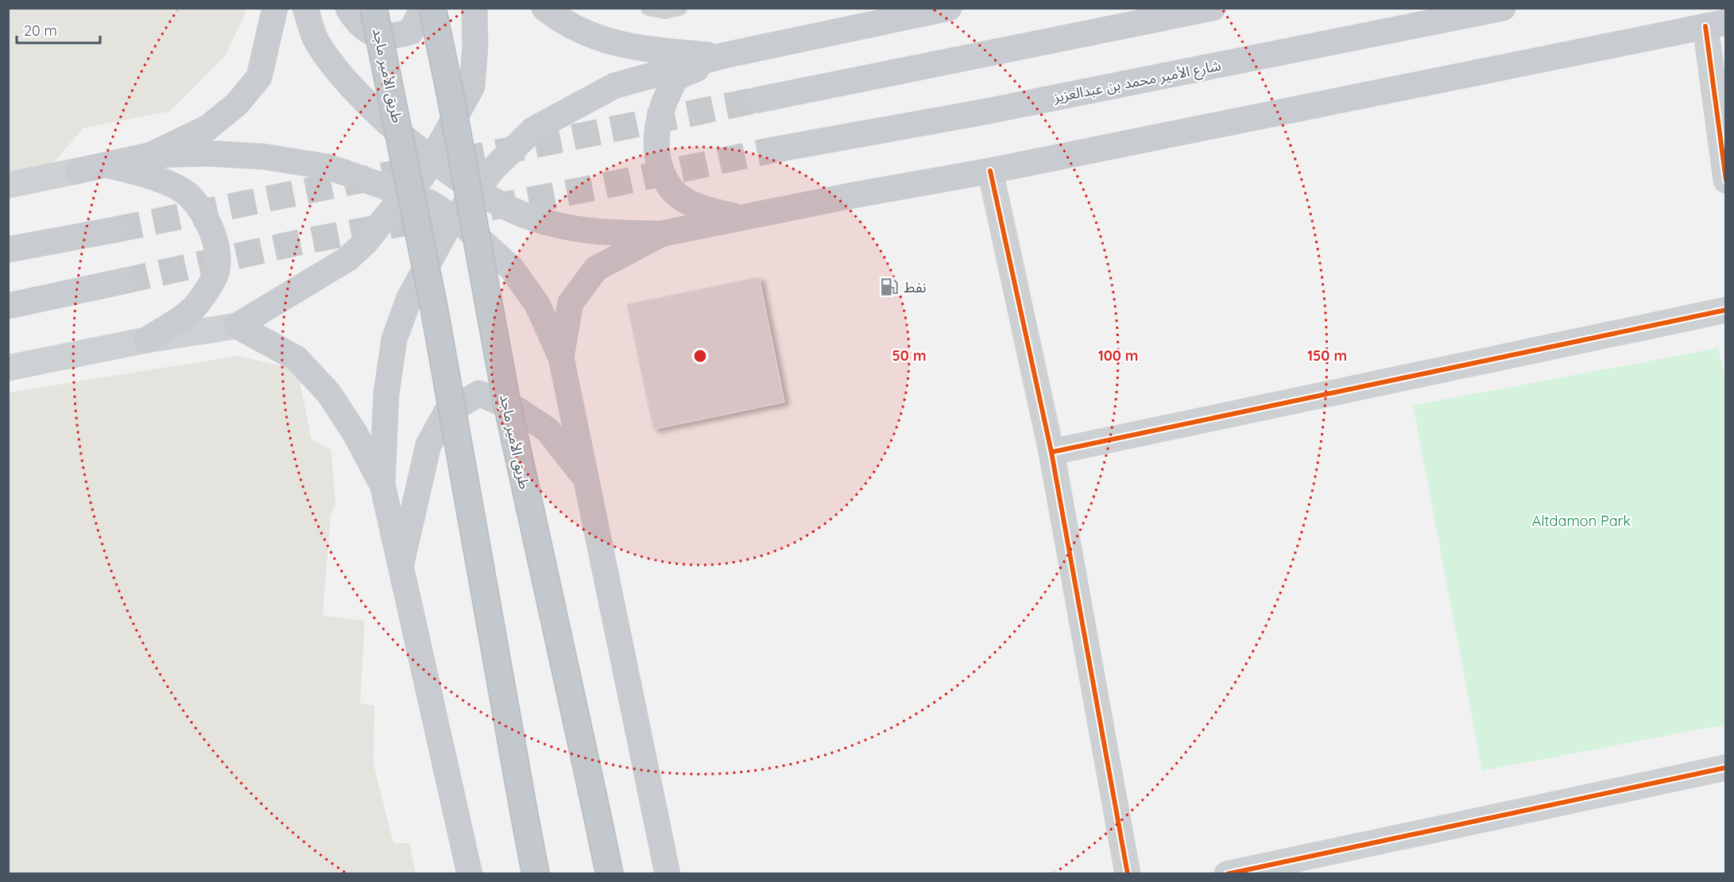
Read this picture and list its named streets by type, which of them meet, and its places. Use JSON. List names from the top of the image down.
{
  "streets": {
    "highway": ["طريق الأمير ماجد"],
    "main road": ["شارع الأمير محمد بن عبدالعزيز"]
  },
  "parks": ["Altdamon Park"],
  "places": {
    "fuel station": ["نفط"]
  },
  "scale_bar": "20 m",
  "rings": ["50 m", "100 m", "150 m"]
}
